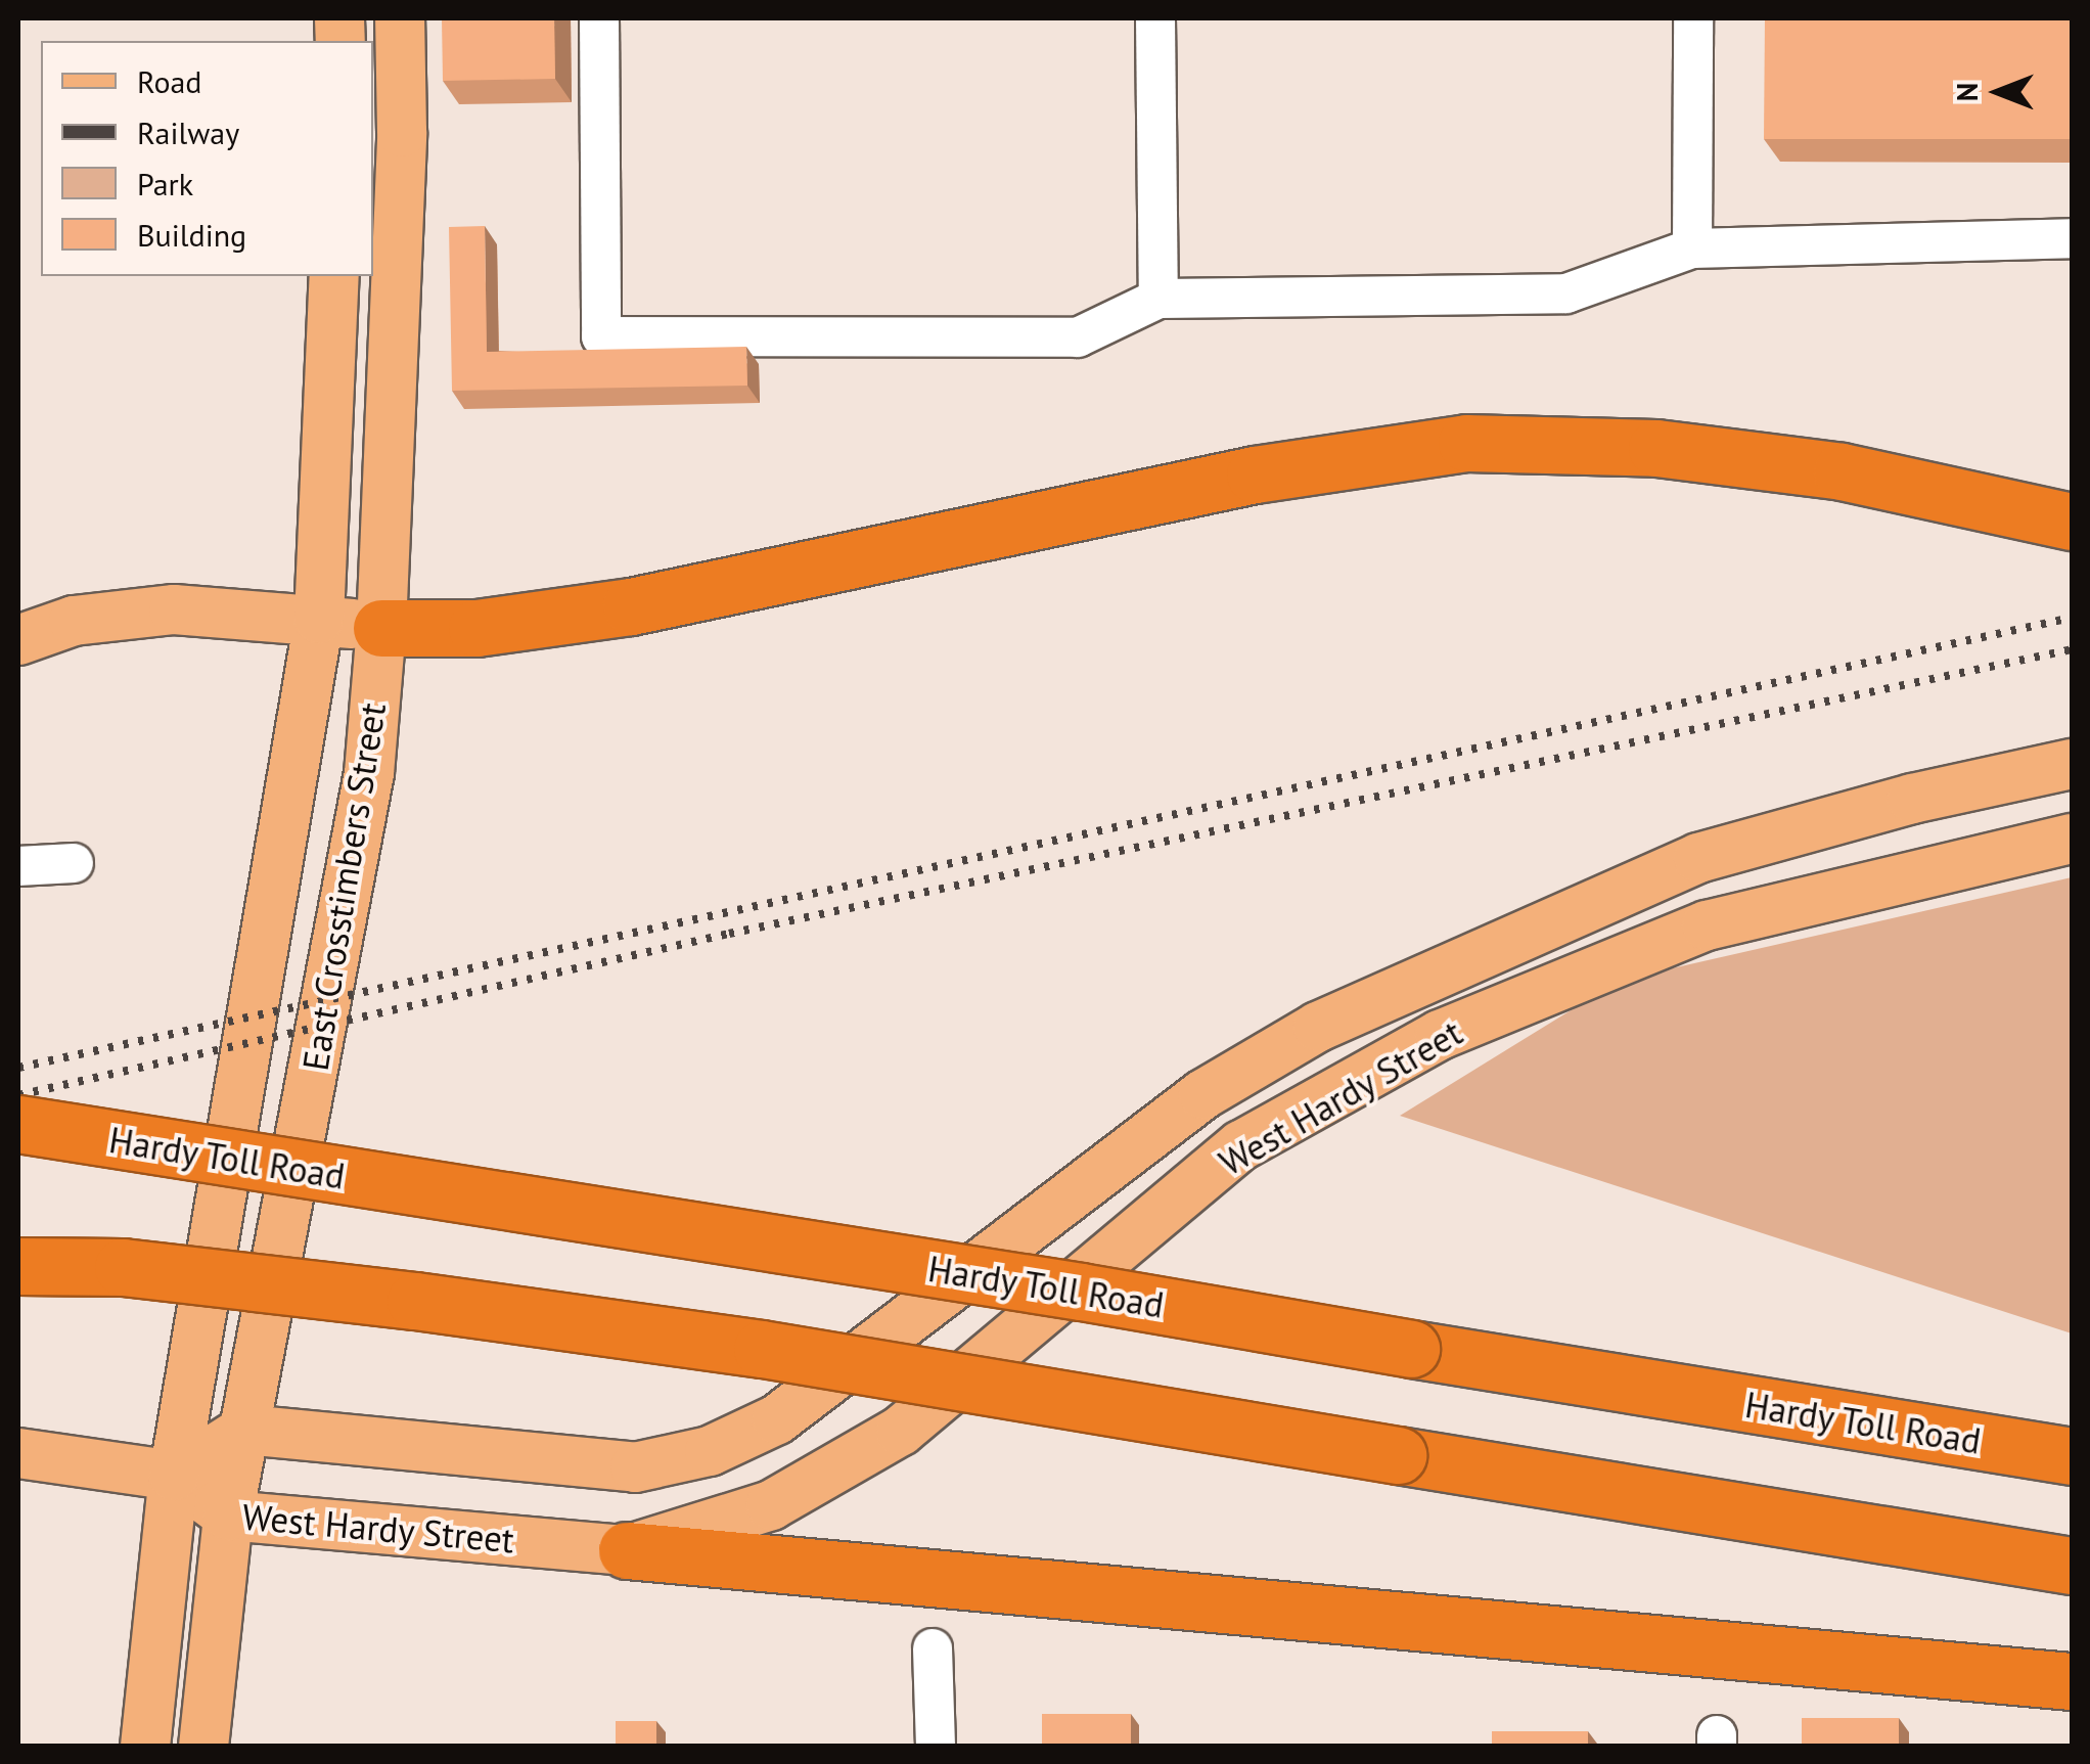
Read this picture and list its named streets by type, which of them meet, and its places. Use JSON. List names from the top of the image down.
{
  "streets": {
    "highway": ["Hardy Toll Road"],
    "main road": ["East Crosstimbers Street", "West Hardy Street"]
  },
  "crossings": [
    ["East Crosstimbers Street", "West Hardy Street"]
  ],
  "legend": [
    "Road",
    "Railway",
    "Park",
    "Building"
  ],
  "north": "left"
}
